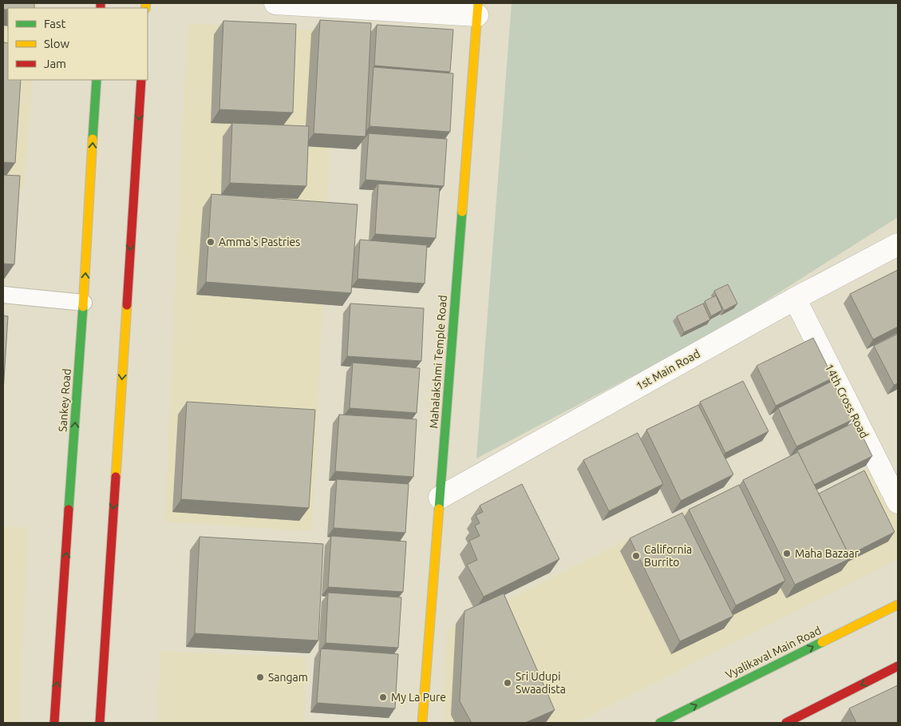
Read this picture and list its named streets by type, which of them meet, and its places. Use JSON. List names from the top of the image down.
{
  "streets": {
    "main road": ["Mahalakshmi Temple Road", "Sankey Road", "Vyalikaval Main Road"],
    "street": ["1st Main Road", "14th Cross Road"]
  },
  "crossings": [
    ["Mahalakshmi Temple Road", "1st Main Road"],
    ["1st Main Road", "14th Cross Road"]
  ],
  "places": [
    "Amma's Pastries",
    "Maha Bazaar",
    "California Burrito",
    "Sangam",
    "Sri Udupi Swaadista",
    "My La Pure"
  ],
  "legend": ["Fast", "Slow", "Jam"]
}
